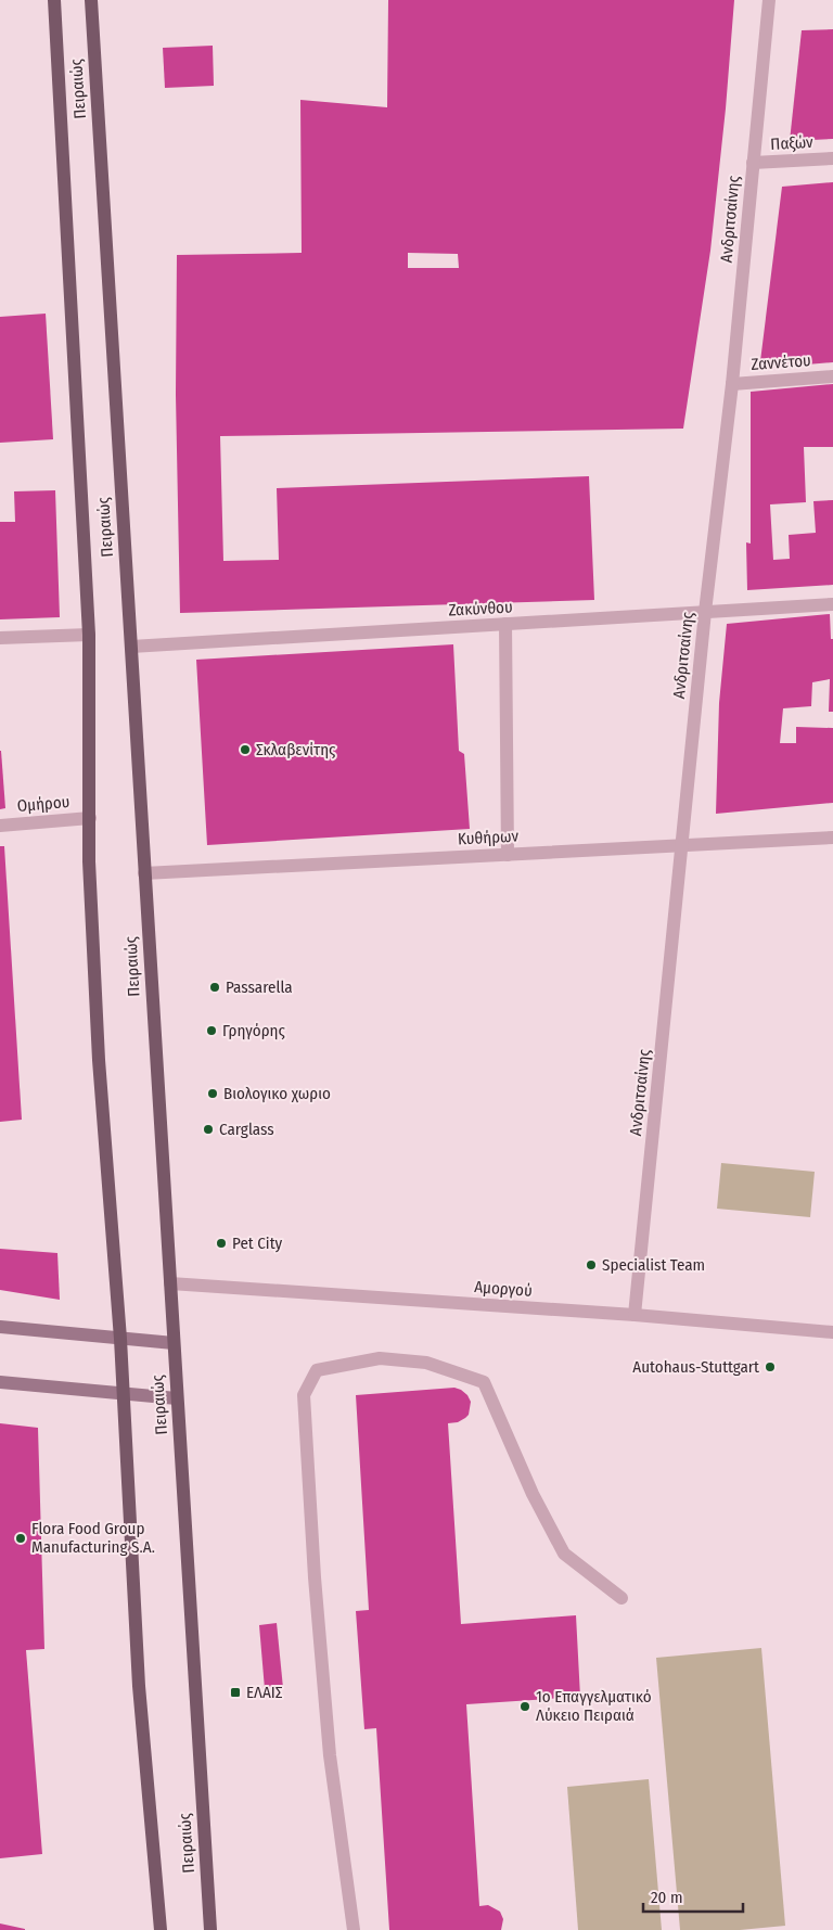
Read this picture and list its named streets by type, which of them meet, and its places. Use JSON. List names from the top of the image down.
{
  "streets": {
    "main road": ["Πειραιώς"],
    "street": [
      "Παξών",
      "Ανδριτσαίνης",
      "Ζαννέτου",
      "Ζακύνθου",
      "Ομήρου",
      "Κυθήρων",
      "Αμοργού"
    ]
  },
  "crossings": [
    ["Πειραιώς", "Ζακύνθου"],
    ["Πειραιώς", "Ομήρου"],
    ["Πειραιώς", "Κυθήρων"],
    ["Πειραιώς", "Αμοργού"],
    ["Παξών", "Ανδριτσαίνης"],
    ["Ανδριτσαίνης", "Ζαννέτου"],
    ["Ανδριτσαίνης", "Ζακύνθου"],
    ["Ανδριτσαίνης", "Κυθήρων"],
    ["Ανδριτσαίνης", "Αμοργού"]
  ],
  "places": {
    "other": [
      "Σκλαβενίτης",
      "Passarella",
      "Γρηγόρης",
      "Βιολογικο χωριο",
      "Carglass",
      "Pet City",
      "Specialist Team",
      "Autohaus-Stuttgart",
      "Flora Food Group Manufacturing S.A.",
      "1ο Επαγγελματικό Λύκειο Πειραιά"
    ],
    "transit": ["ΕΛΑΙΣ"]
  },
  "scale_bar": "20 m"
}
